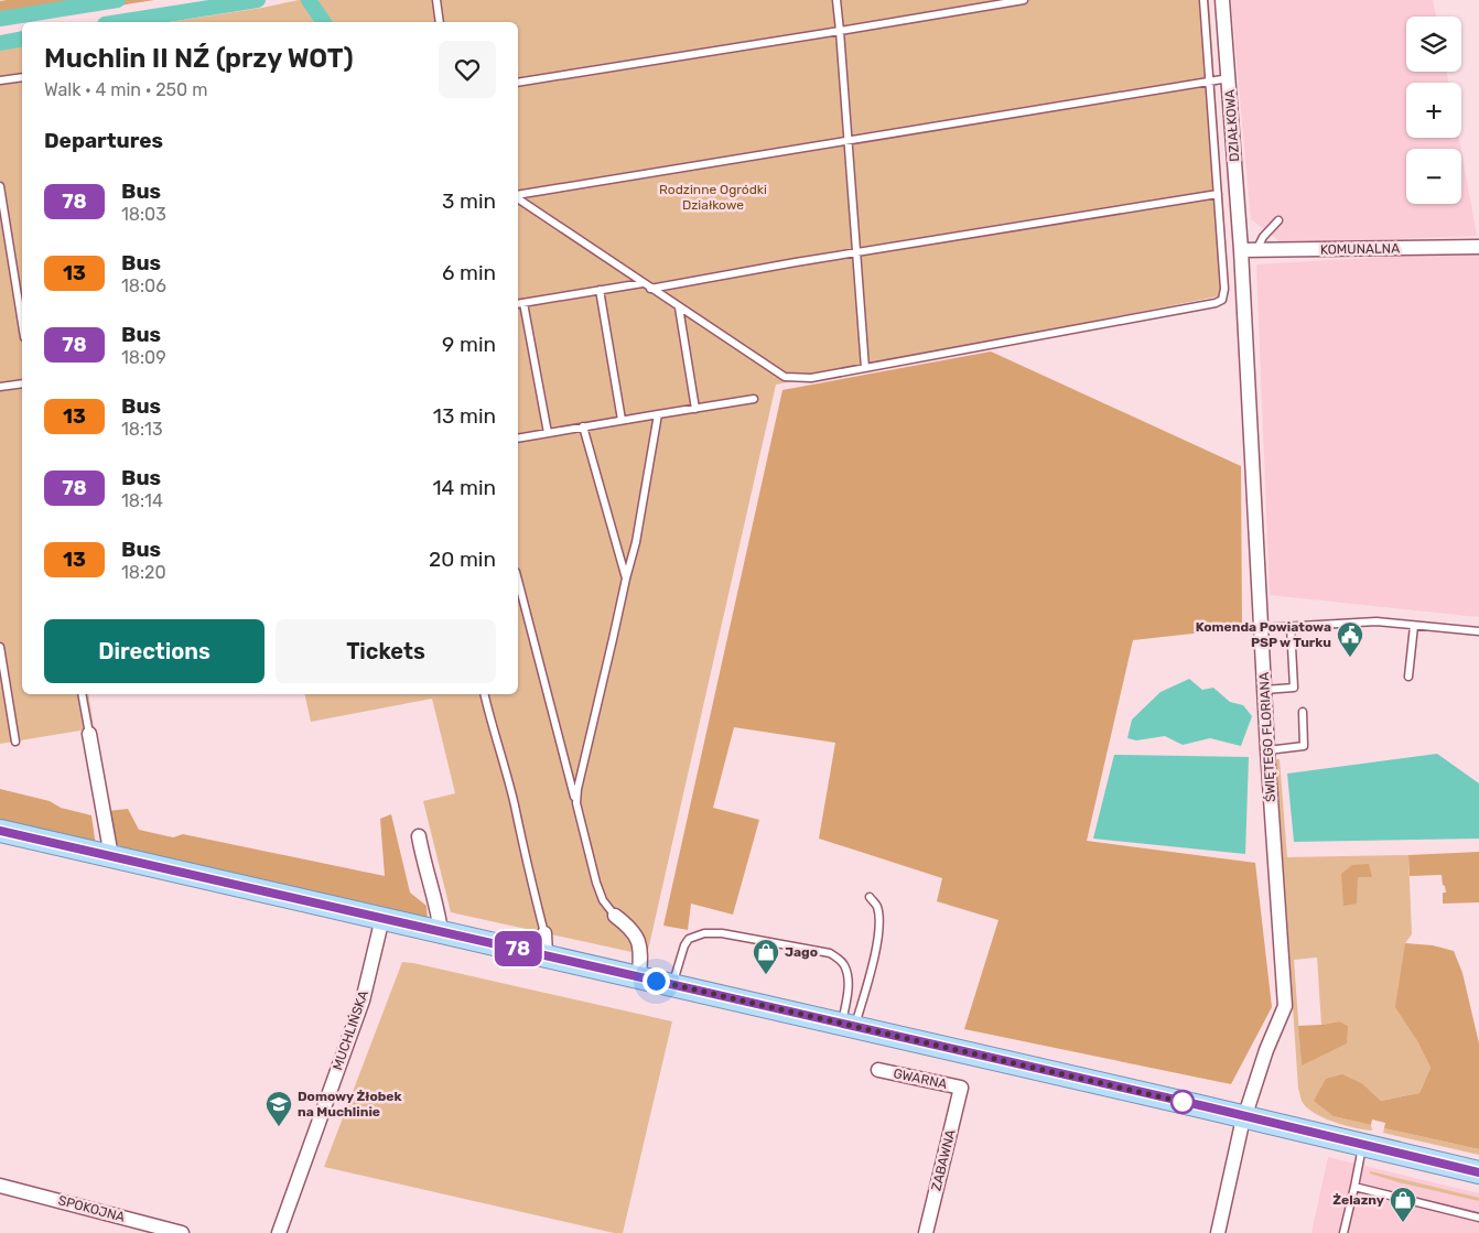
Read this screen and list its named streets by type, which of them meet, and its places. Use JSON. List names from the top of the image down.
{
  "streets": {
    "street": [
      "DZIAŁKOWA",
      "KOMUNALNA",
      "ŚWIĘTEGO FLORIANA",
      "MUCHLIŃSKA",
      "GWARNA",
      "ZABAWNA",
      "SPOKOJNA"
    ]
  },
  "crossings": [
    ["DZIAŁKOWA", "KOMUNALNA"],
    ["DZIAŁKOWA", "ŚWIĘTEGO FLORIANA"],
    ["KOMUNALNA", "ŚWIĘTEGO FLORIANA"],
    ["GWARNA", "ZABAWNA"]
  ],
  "parks": ["Rodzinne Ogródki Działkowe"],
  "places": {
    "public building": ["Komenda Powiatowa PSP w Turku"],
    "shop": ["Jago", "Żelazny"],
    "school or university": ["Domowy Żłobek na Muchlinie"]
  },
  "lines": ["bus line 78"],
  "page": {
    "on_map": "78",
    "map_buttons": ["+", "−"],
    "heading": [
      ["Muchlin II NŹ (przy WOT)", "Walk · 4 min · 250 m"],
      "Departures"
    ],
    "list": [
      {
        "mark": "78",
        "name": "Bus",
        "note": "18:03",
        "value": "3 min"
      },
      {
        "mark": "13",
        "name": "Bus",
        "note": "18:06",
        "value": "6 min"
      },
      {
        "mark": "78",
        "name": "Bus",
        "note": "18:09",
        "value": "9 min"
      },
      {
        "mark": "13",
        "name": "Bus",
        "note": "18:13",
        "value": "13 min"
      },
      {
        "mark": "78",
        "name": "Bus",
        "note": "18:14",
        "value": "14 min"
      },
      {
        "mark": "13",
        "name": "Bus",
        "note": "18:20",
        "value": "20 min"
      }
    ],
    "buttons": ["Directions", "Tickets"]
  }
}
